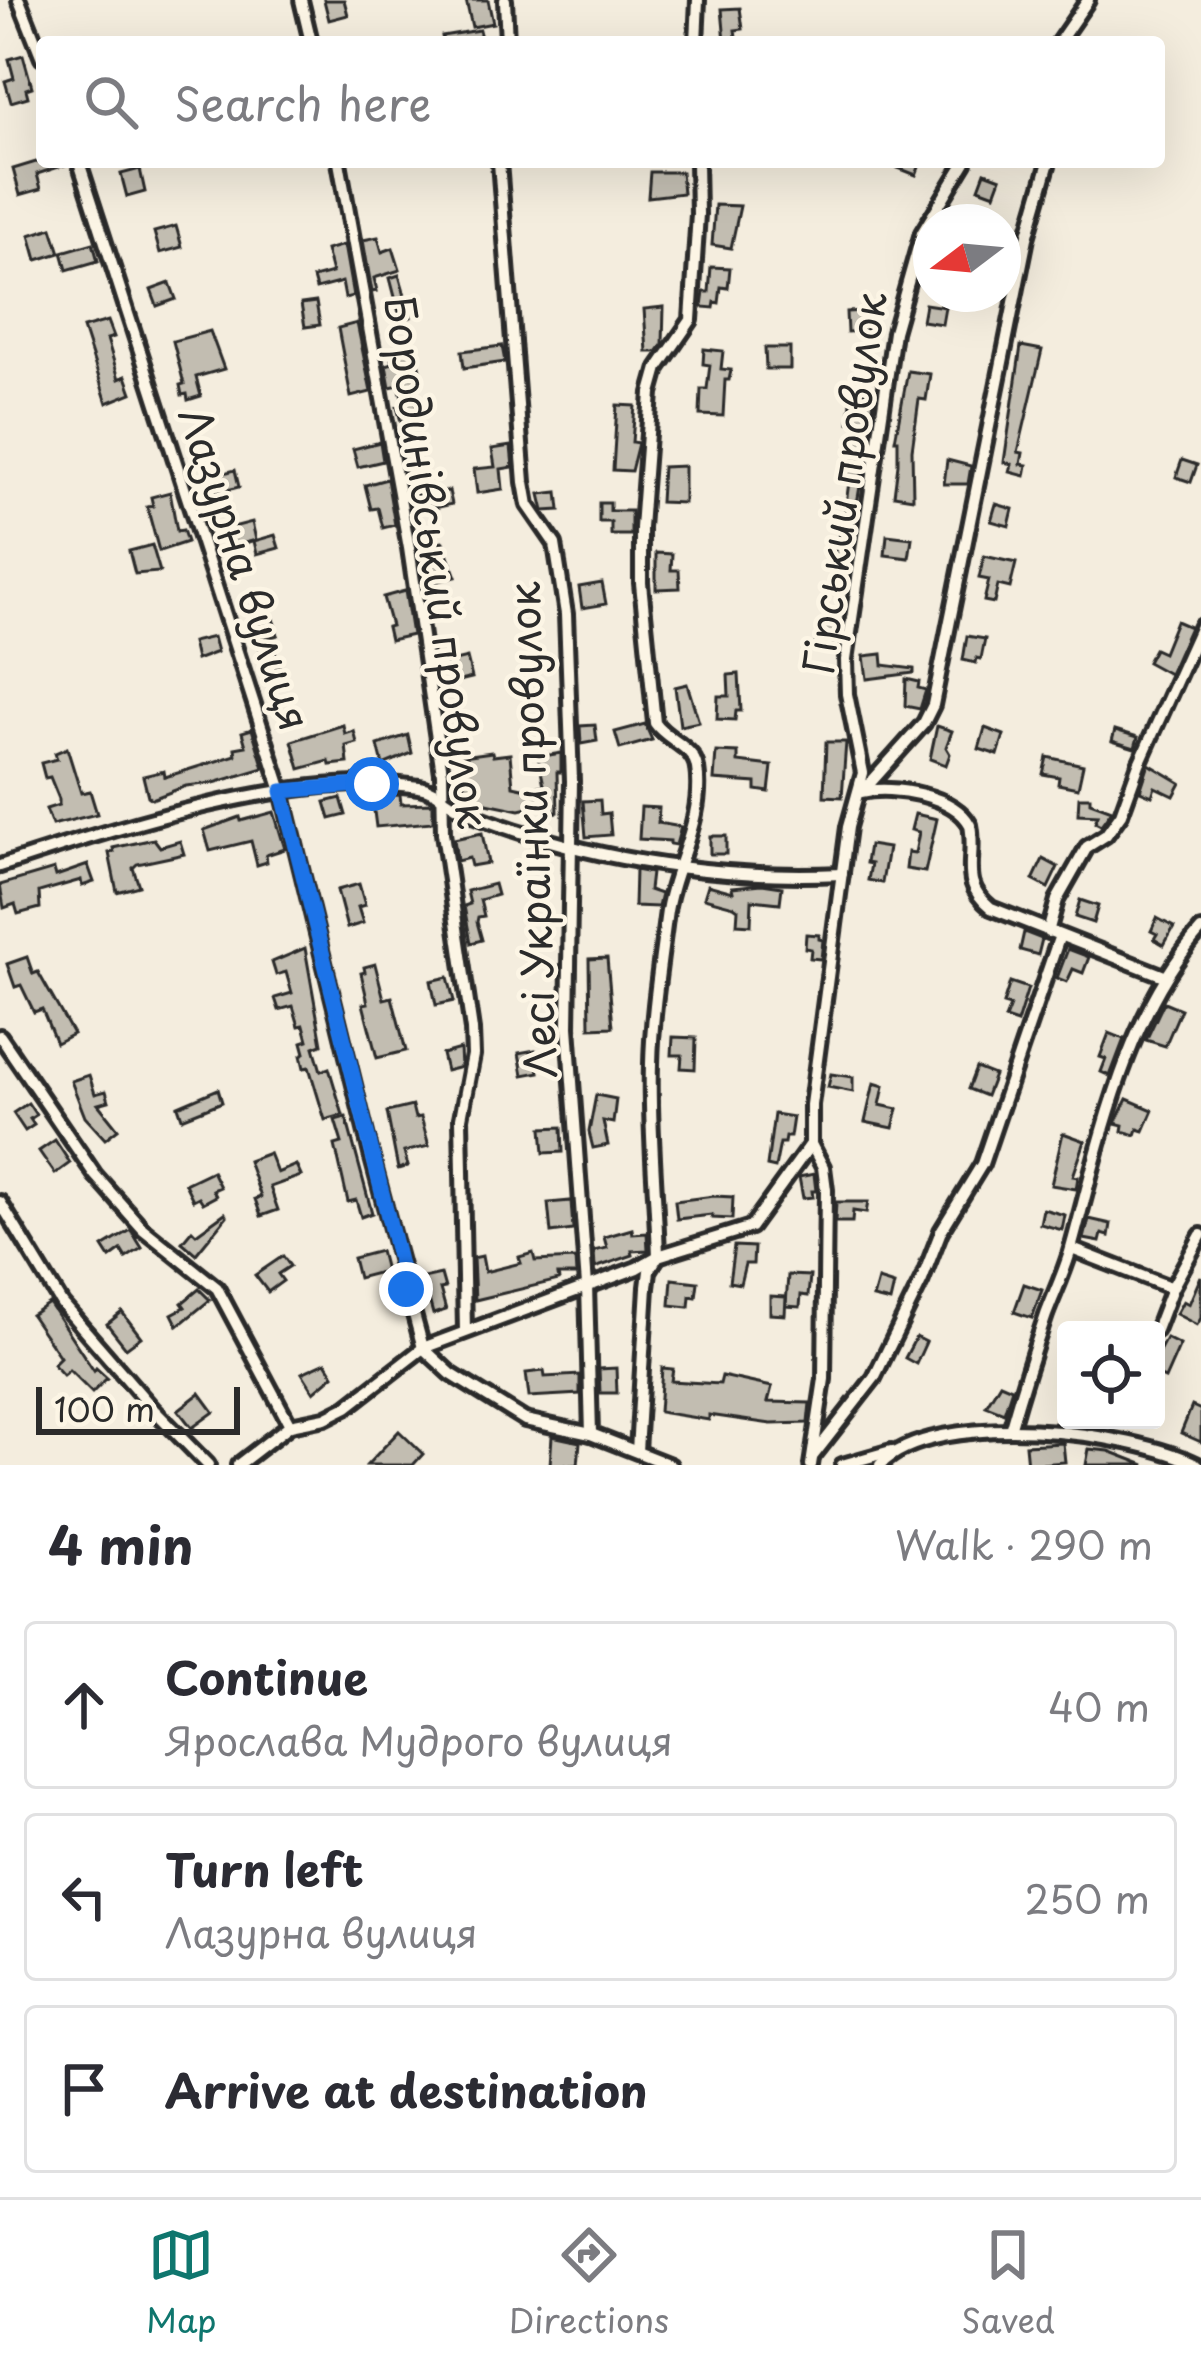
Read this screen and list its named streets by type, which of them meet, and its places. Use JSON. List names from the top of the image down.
{
  "streets": {
    "street": [
      "Гірський провулок",
      "Бородинівський провулок",
      "Лазурна вулиця",
      "Лесі Українки провулок"
    ]
  },
  "scale_bar": "100 m",
  "north": "left",
  "page": {
    "search": "Search here",
    "scale": "100 m",
    "heading": ["4 min", "Walk · 290 m"],
    "list": [
      ["Continue", "Ярослава Мудрого вулиця", "40 m"],
      ["Turn left", "Лазурна вулиця", "250 m"],
      "Arrive at destination"
    ],
    "nav": ["Map", "Directions", "Saved"]
  }
}
